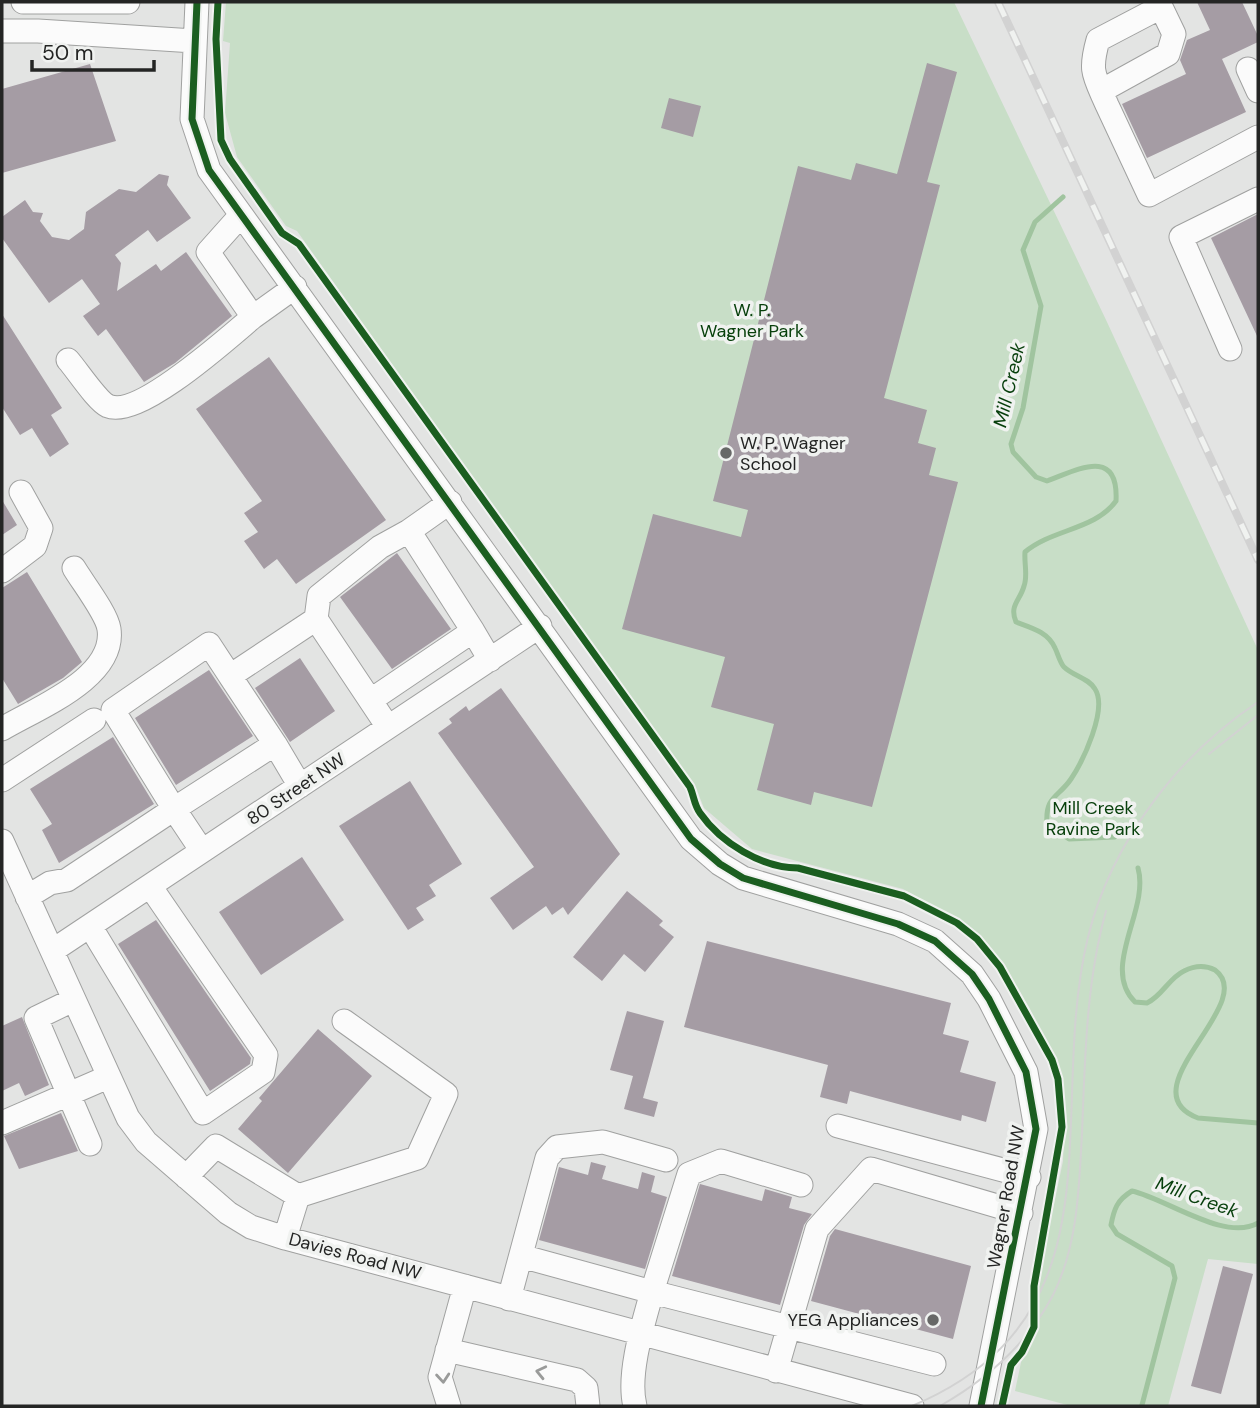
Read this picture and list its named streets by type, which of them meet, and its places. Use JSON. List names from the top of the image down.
{
  "streets": {
    "street": ["80 Street NW", "Wagner Road NW", "Davies Road NW"]
  },
  "crossings": [
    ["80 Street NW", "Wagner Road NW"],
    ["80 Street NW", "Davies Road NW"]
  ],
  "water": ["Mill Creek"],
  "parks": ["W. P. Wagner Park", "Mill Creek Ravine Park"],
  "places": ["W. P. Wagner School", "YEG Appliances"],
  "scale_bar": "50 m"
}
